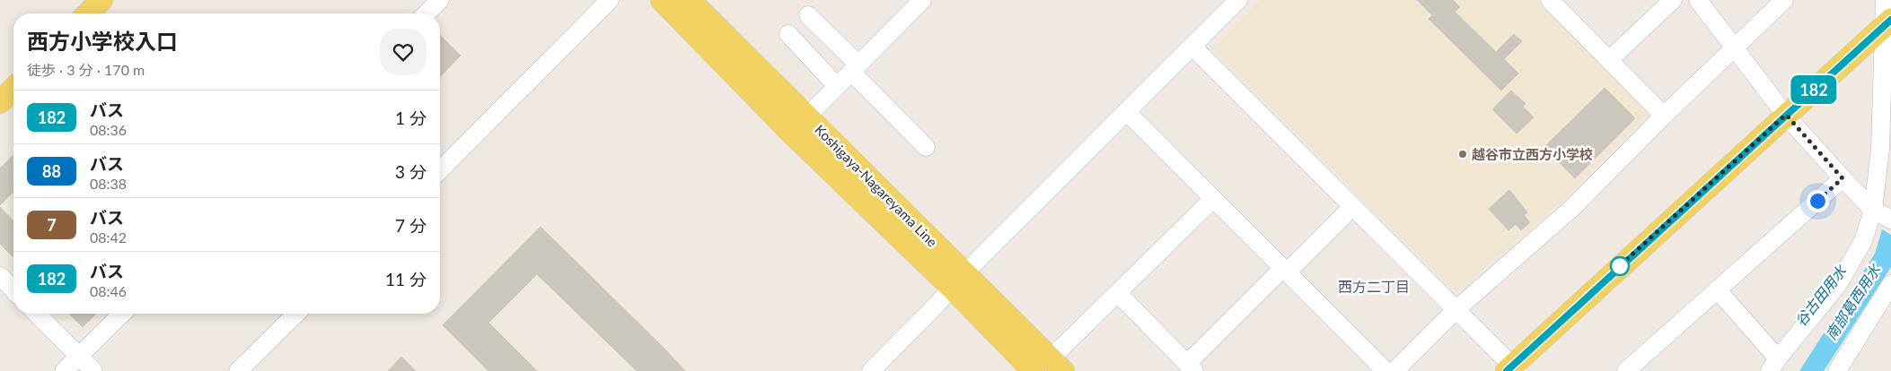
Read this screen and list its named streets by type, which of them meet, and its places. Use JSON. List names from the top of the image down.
{
  "streets": {
    "main road": ["Koshigaya-Nagareyama Line"]
  },
  "districts": ["西方二丁目"],
  "water": ["谷古田用水", "南部葛西用水"],
  "places": ["越谷市立西方小学校"],
  "lines": ["bus line 182"],
  "page": {
    "on_map": "182",
    "heading": ["西方小学校入口", "徒歩 · 3 分 · 170 m"],
    "list": [
      {
        "mark": "182",
        "name": "バス",
        "note": "08:36",
        "value": "1 分"
      },
      {
        "mark": "88",
        "name": "バス",
        "note": "08:38",
        "value": "3 分"
      },
      {
        "mark": "7",
        "name": "バス",
        "note": "08:42",
        "value": "7 分"
      },
      {
        "mark": "182",
        "name": "バス",
        "note": "08:46",
        "value": "11 分"
      }
    ]
  }
}
